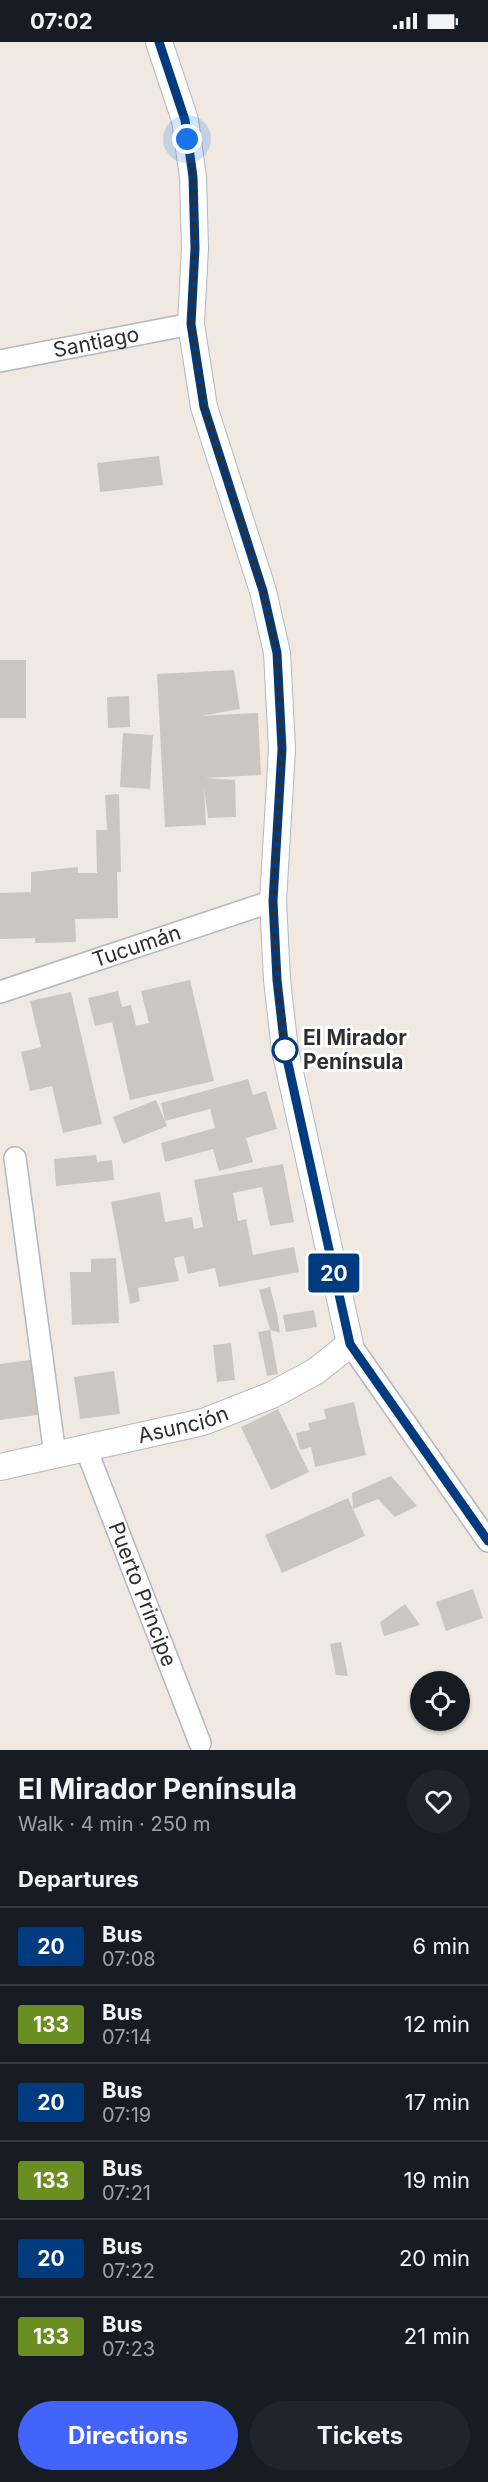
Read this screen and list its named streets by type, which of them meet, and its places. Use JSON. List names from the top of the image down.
{
  "streets": {
    "street": [
      "Santiago",
      "Tucumán",
      "Asunción",
      "Puerto Principe"
    ]
  },
  "crossings": [
    ["Asunción", "Puerto Principe"]
  ],
  "places": ["El Mirador Península"],
  "lines": ["bus line 20"],
  "page": {
    "status": "07:02",
    "on_map": "20",
    "heading": [
      ["El Mirador Península", "Walk · 4 min · 250 m"],
      "Departures"
    ],
    "list": [
      {
        "mark": "20",
        "name": "Bus",
        "note": "07:08",
        "value": "6 min"
      },
      {
        "mark": "133",
        "name": "Bus",
        "note": "07:14",
        "value": "12 min"
      },
      {
        "mark": "20",
        "name": "Bus",
        "note": "07:19",
        "value": "17 min"
      },
      {
        "mark": "133",
        "name": "Bus",
        "note": "07:21",
        "value": "19 min"
      },
      {
        "mark": "20",
        "name": "Bus",
        "note": "07:22",
        "value": "20 min"
      },
      {
        "mark": "133",
        "name": "Bus",
        "note": "07:23",
        "value": "21 min"
      }
    ],
    "buttons": ["Directions", "Tickets"]
  }
}
